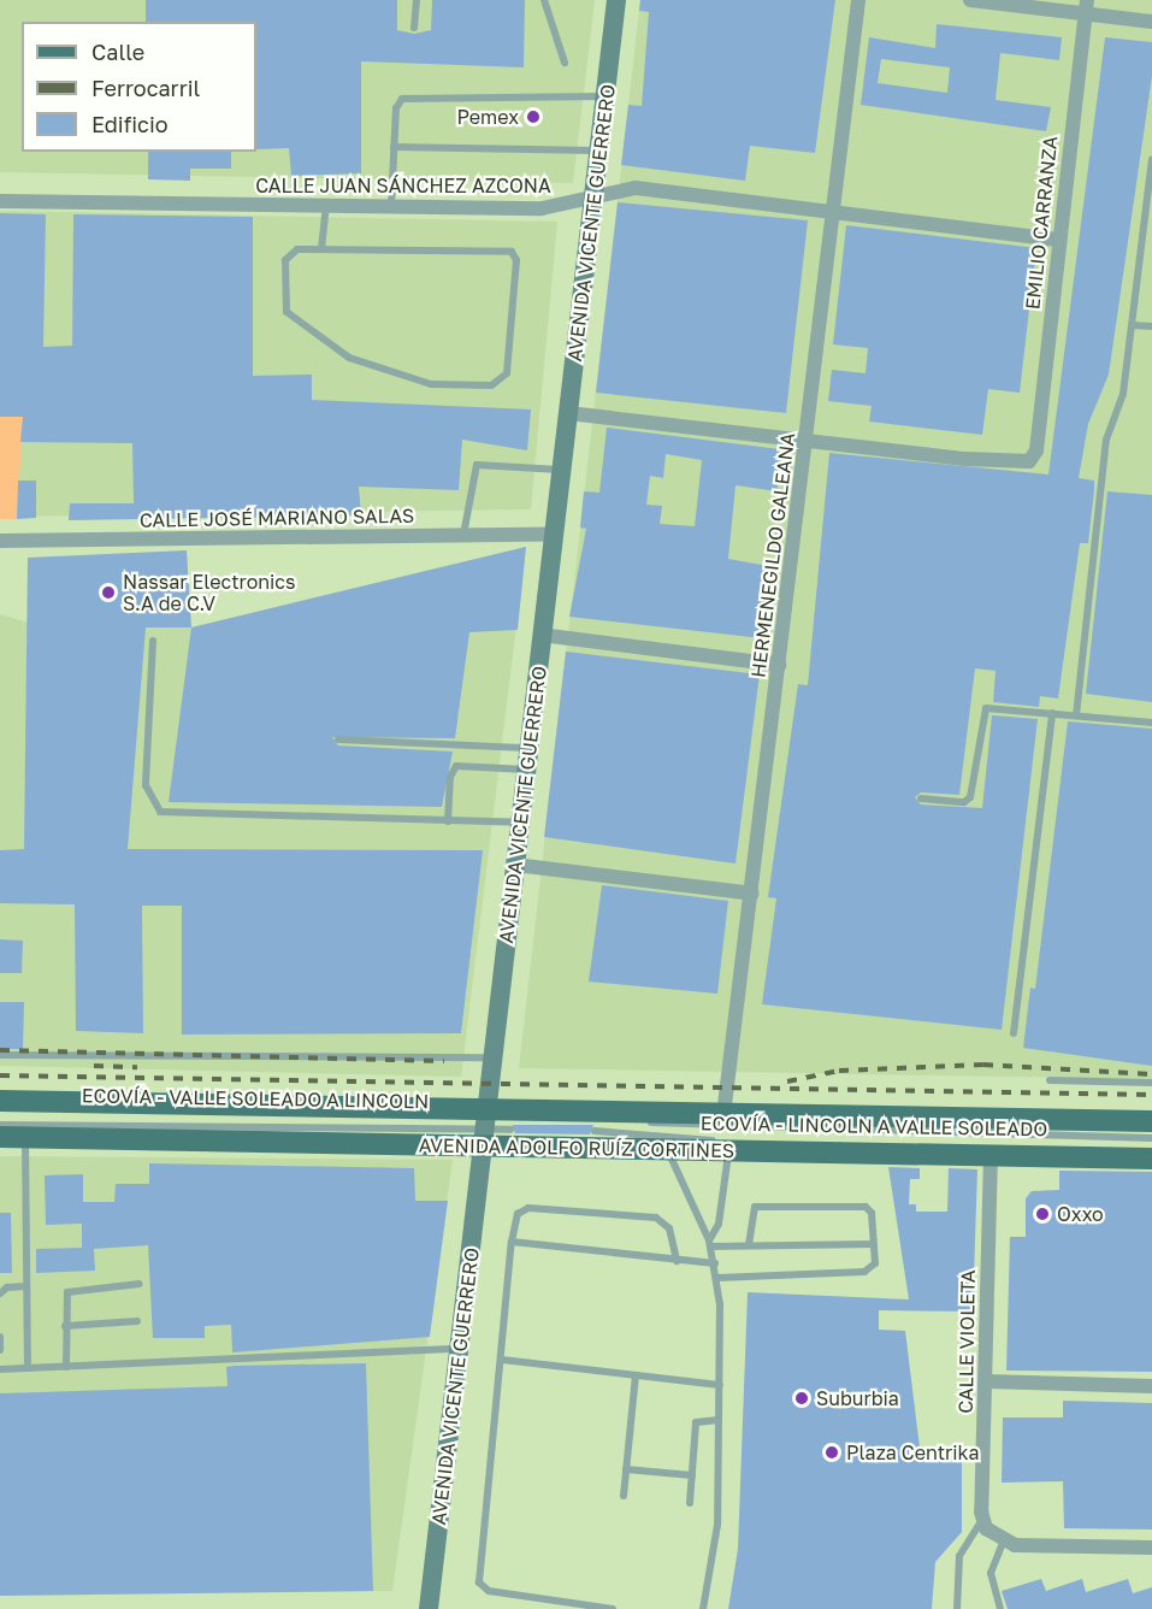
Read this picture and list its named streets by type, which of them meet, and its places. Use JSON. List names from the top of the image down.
{
  "streets": {
    "main road": ["AVENIDA VICENTE GUERRERO", "AVENIDA ADOLFO RUÍZ CORTINES"],
    "street": [
      "CALLE JUAN SÁNCHEZ AZCONA",
      "EMILIO CARRANZA",
      "CALLE JOSÉ MARIANO SALAS",
      "HERMENEGILDO GALEANA",
      "CALLE VIOLETA"
    ],
    "lane": ["ECOVÍA - VALLE SOLEADO A LINCOLN", "ECOVÍA - LINCOLN A VALLE SOLEADO"]
  },
  "crossings": [
    ["CALLE JUAN SÁNCHEZ AZCONA", "AVENIDA VICENTE GUERRERO"],
    ["CALLE JUAN SÁNCHEZ AZCONA", "EMILIO CARRANZA"],
    ["CALLE JUAN SÁNCHEZ AZCONA", "HERMENEGILDO GALEANA"],
    ["AVENIDA VICENTE GUERRERO", "CALLE JOSÉ MARIANO SALAS"],
    ["AVENIDA VICENTE GUERRERO", "ECOVÍA - VALLE SOLEADO A LINCOLN"],
    ["AVENIDA VICENTE GUERRERO", "AVENIDA ADOLFO RUÍZ CORTINES"],
    ["EMILIO CARRANZA", "HERMENEGILDO GALEANA"],
    ["HERMENEGILDO GALEANA", "AVENIDA ADOLFO RUÍZ CORTINES"],
    ["ECOVÍA - VALLE SOLEADO A LINCOLN", "AVENIDA ADOLFO RUÍZ CORTINES"],
    ["AVENIDA ADOLFO RUÍZ CORTINES", "CALLE VIOLETA"]
  ],
  "places": [
    "Pemex",
    "Nassar Electronics S.A de C.V",
    "Oxxo",
    "Suburbia",
    "Plaza Centrika"
  ],
  "legend": ["Calle", "Ferrocarril", "Edificio"]
}
